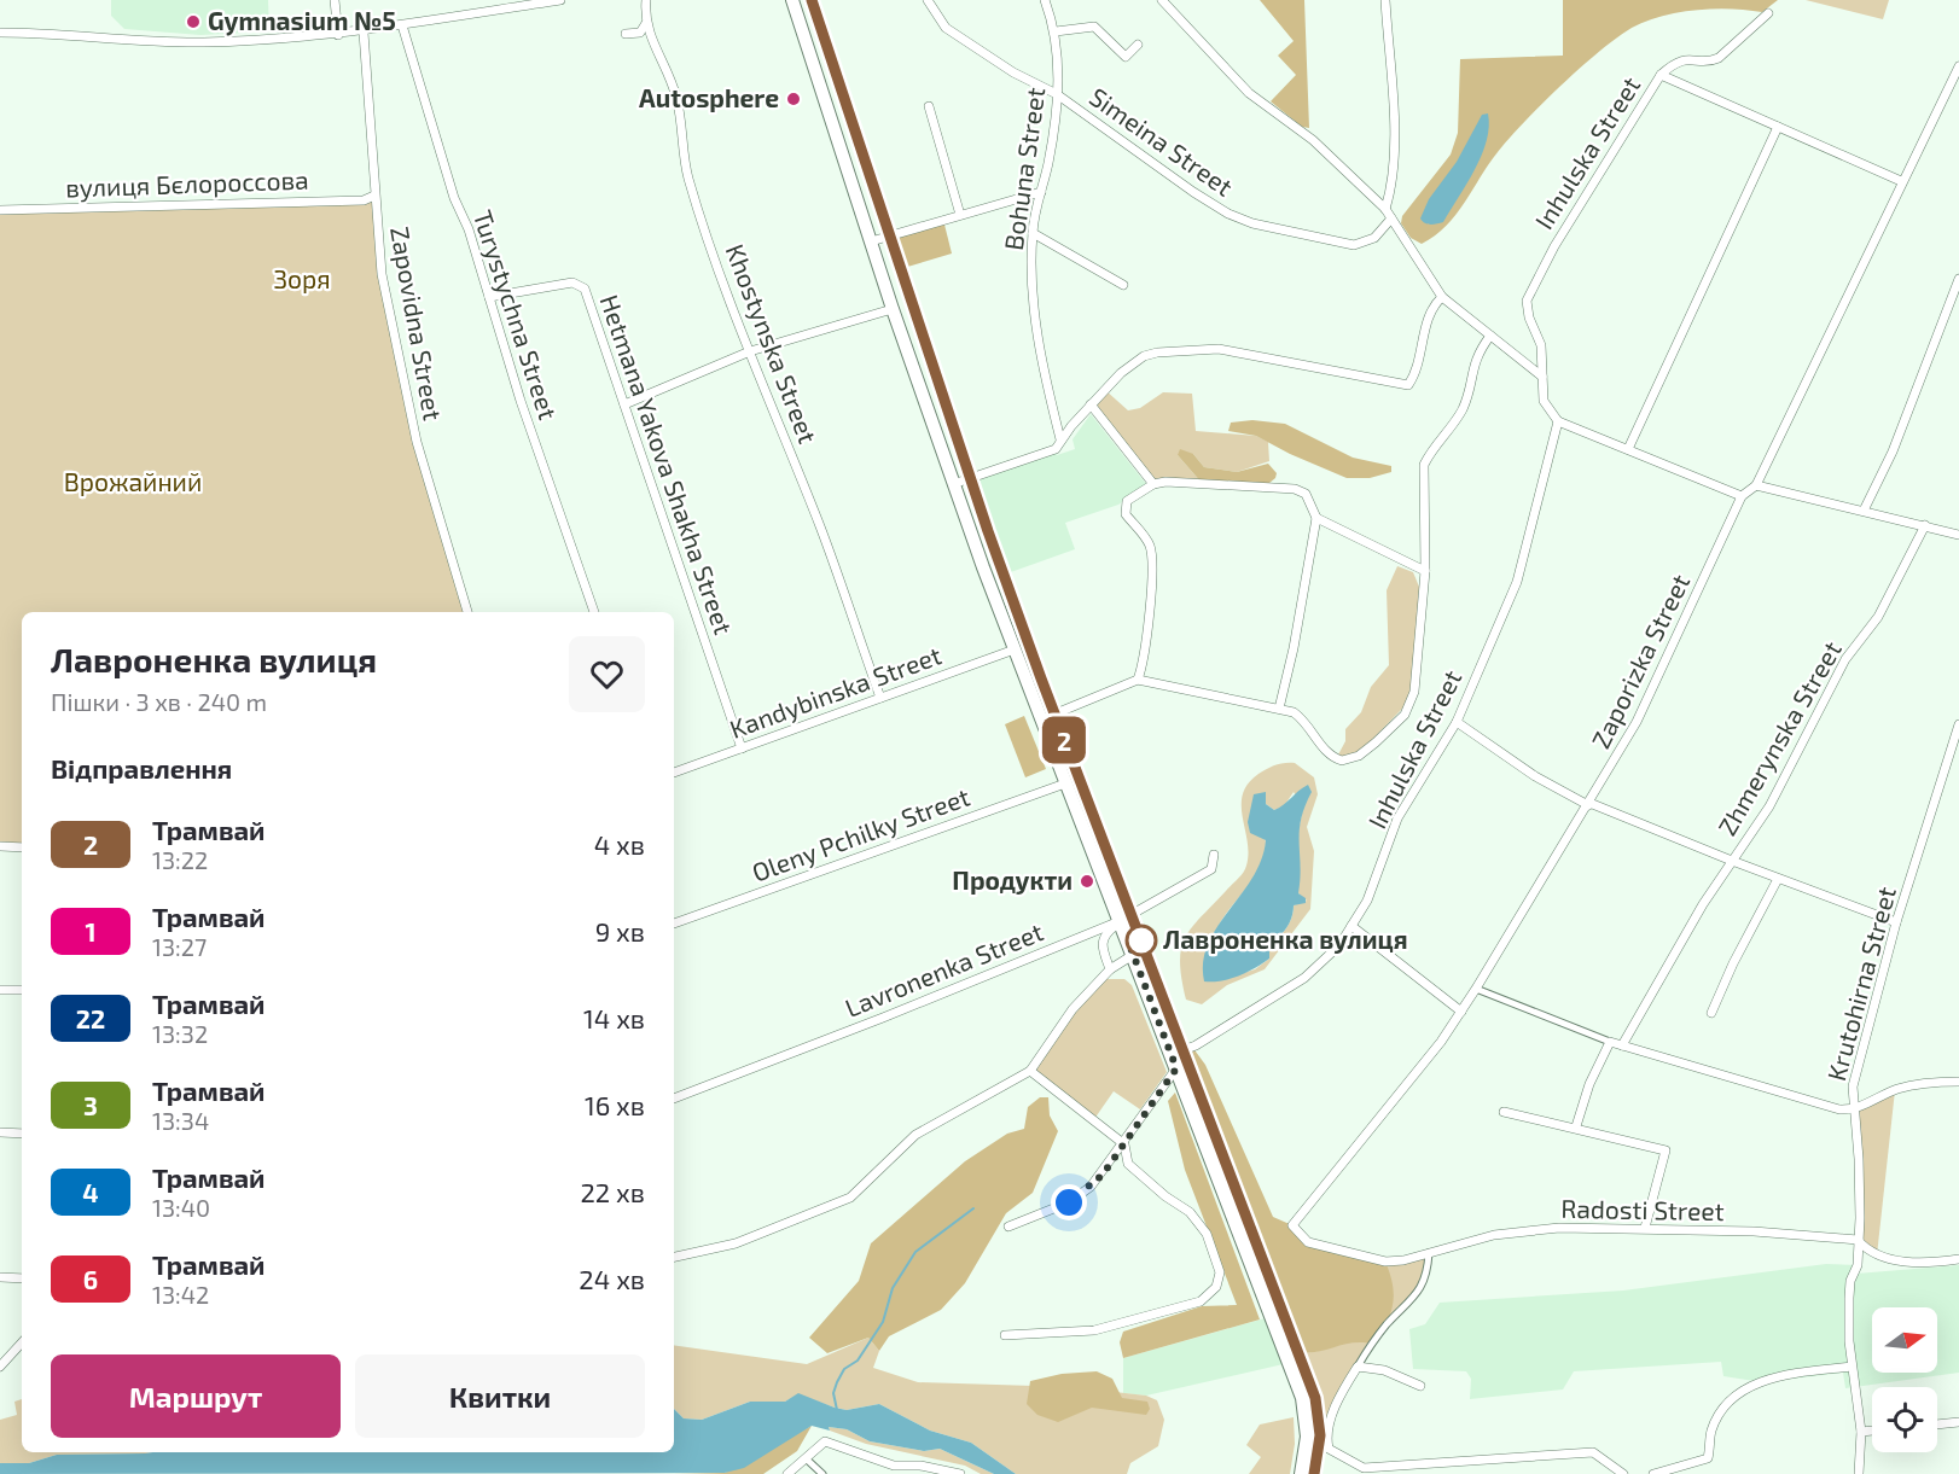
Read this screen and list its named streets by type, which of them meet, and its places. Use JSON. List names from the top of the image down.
{
  "streets": {
    "street": [
      "Simeina Street",
      "Inhulska Street",
      "Bohuna Street",
      "вулиця Бєлороссова",
      "Turystychna Street",
      "Zapovidna Street",
      "Khostynska Street",
      "Hetmana Yakova Shakha Street",
      "Zaporizka Street",
      "Kandybinska Street",
      "Zhmerynska Street",
      "Oleny Pchilky Street",
      "Lavronenka Street",
      "Krutohirna Street",
      "Radosti Street"
    ]
  },
  "crossings": [
    ["Simeina Street", "Bohuna Street"],
    ["вулиця Бєлороссова", "Zapovidna Street"],
    ["Turystychna Street", "Hetmana Yakova Shakha Street"],
    ["Khostynska Street", "Kandybinska Street"],
    ["Hetmana Yakova Shakha Street", "Kandybinska Street"],
    ["Zaporizka Street", "Radosti Street"],
    ["Krutohirna Street", "Radosti Street"]
  ],
  "parks": ["Зоря", "Врожайний"],
  "places": [
    "Gymnasium №5",
    "Autosphere",
    "Продукти",
    "Лавроненка вулиця"
  ],
  "lines": ["tram line 2"],
  "north": "right",
  "page": {
    "on_map": "2",
    "heading": [
      ["Лавроненка вулиця", "Пішки · 3 хв · 240 m"],
      "Відправлення"
    ],
    "list": [
      {
        "mark": "2",
        "name": "Трамвай",
        "note": "13:22",
        "value": "4 хв"
      },
      {
        "mark": "1",
        "name": "Трамвай",
        "note": "13:27",
        "value": "9 хв"
      },
      {
        "mark": "22",
        "name": "Трамвай",
        "note": "13:32",
        "value": "14 хв"
      },
      {
        "mark": "3",
        "name": "Трамвай",
        "note": "13:34",
        "value": "16 хв"
      },
      {
        "mark": "4",
        "name": "Трамвай",
        "note": "13:40",
        "value": "22 хв"
      },
      {
        "mark": "6",
        "name": "Трамвай",
        "note": "13:42",
        "value": "24 хв"
      }
    ],
    "buttons": ["Маршрут", "Квитки"]
  }
}
